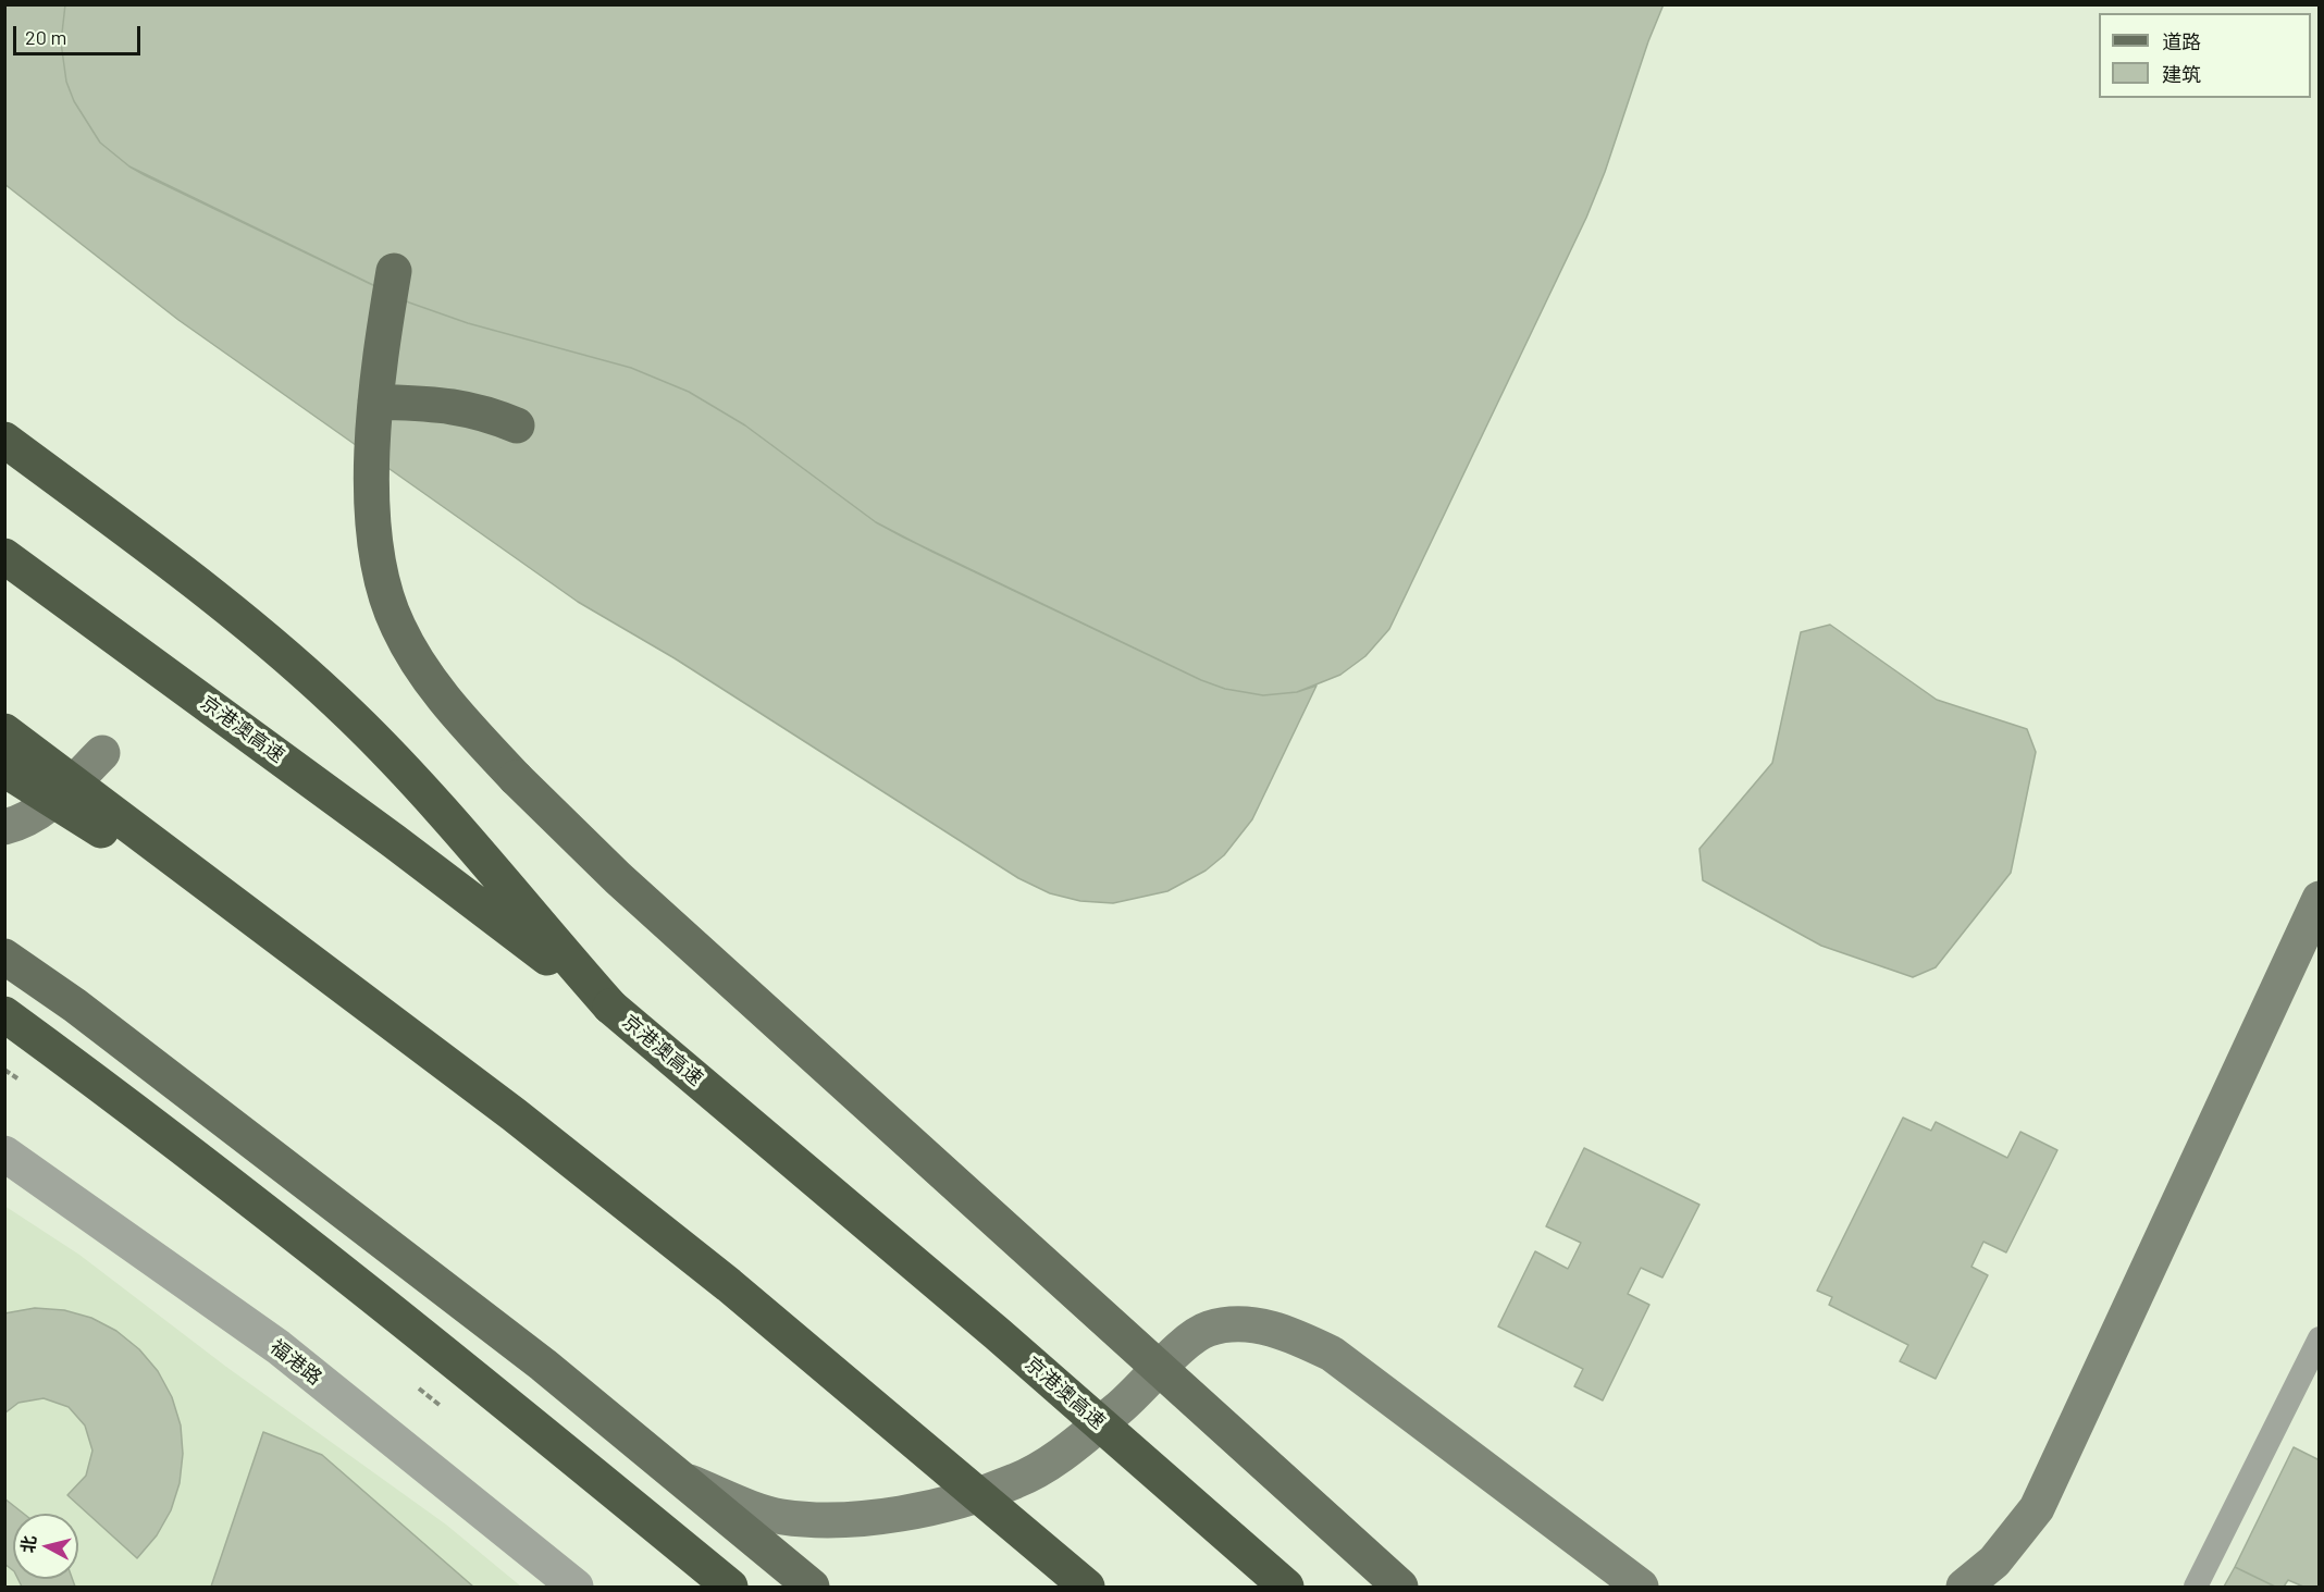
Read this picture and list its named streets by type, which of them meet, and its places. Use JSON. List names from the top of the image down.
{
  "streets": {
    "highway": ["京港澳高速"],
    "street": ["福港路"]
  },
  "legend": ["道路", "建筑"],
  "scale_bar": "20 m",
  "north": "left"
}
